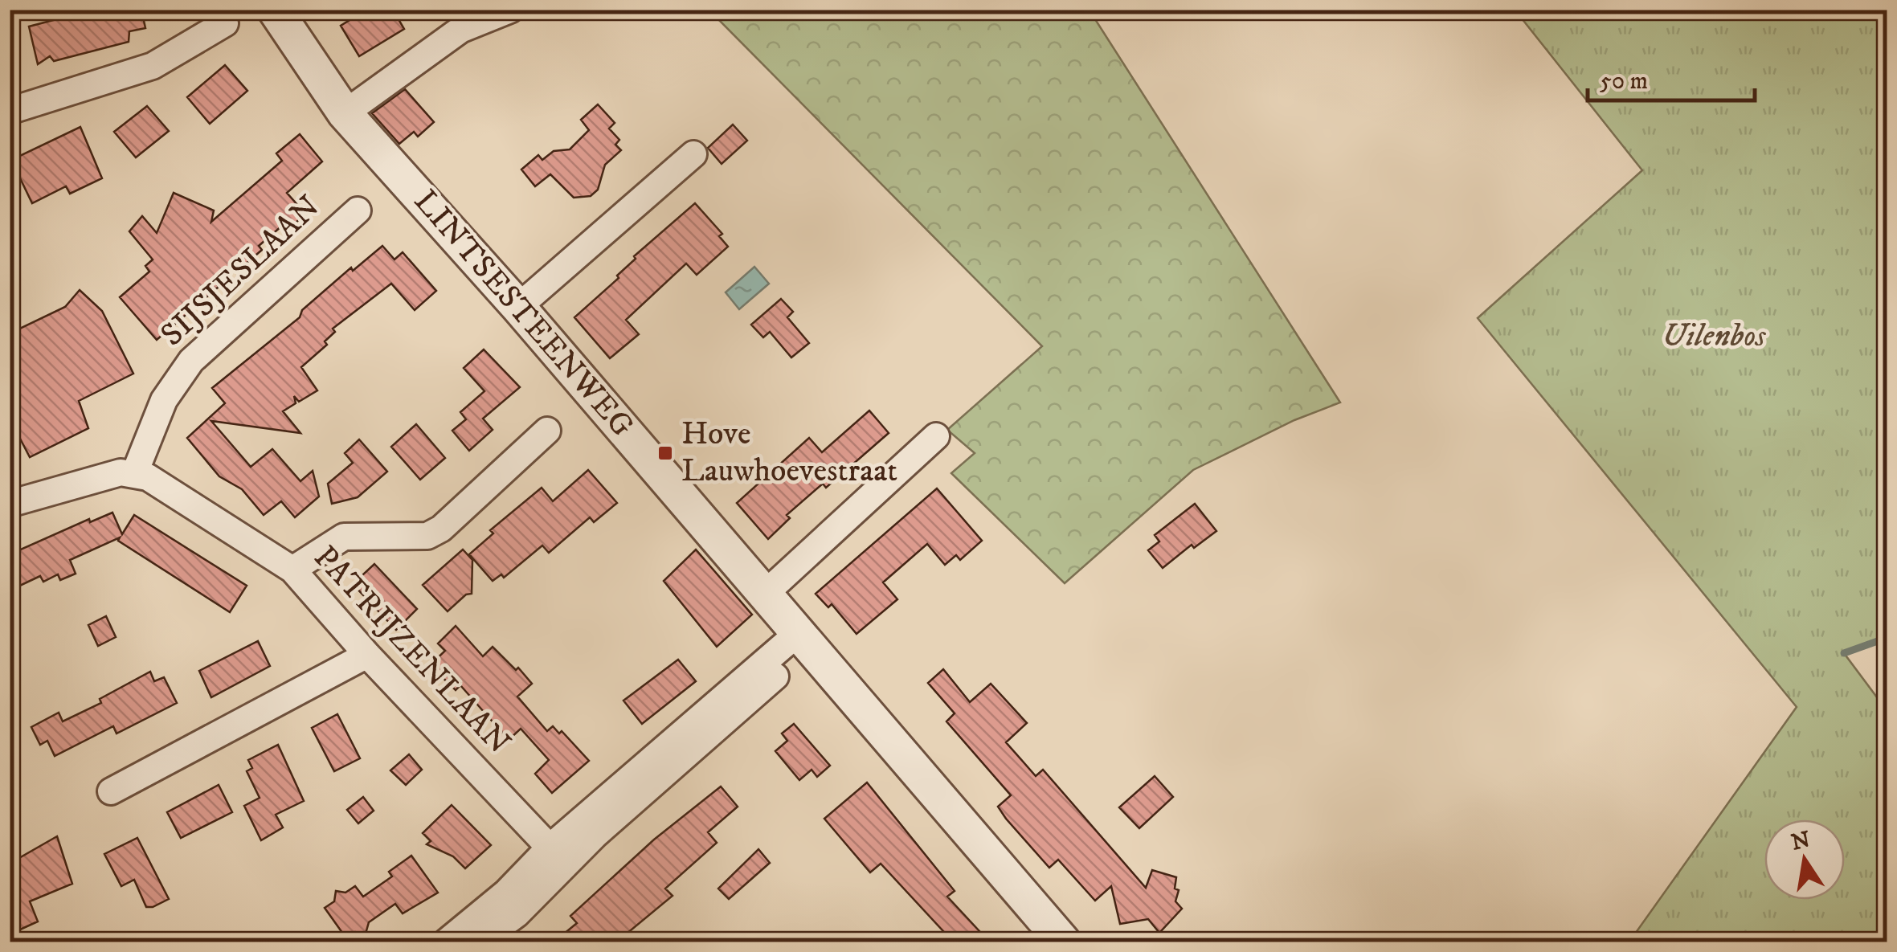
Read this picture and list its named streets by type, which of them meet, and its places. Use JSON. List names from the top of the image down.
{
  "streets": {
    "street": ["SIJSJESLAAN", "LINTSESTEENWEG", "PATRIJZENLAAN"]
  },
  "crossings": [
    ["SIJSJESLAAN", "PATRIJZENLAAN"]
  ],
  "parks": ["Uilenbos"],
  "places": {
    "transit": ["Hove Lauwhoevestraat"]
  },
  "scale_bar": "50 m",
  "north": "top"
}
